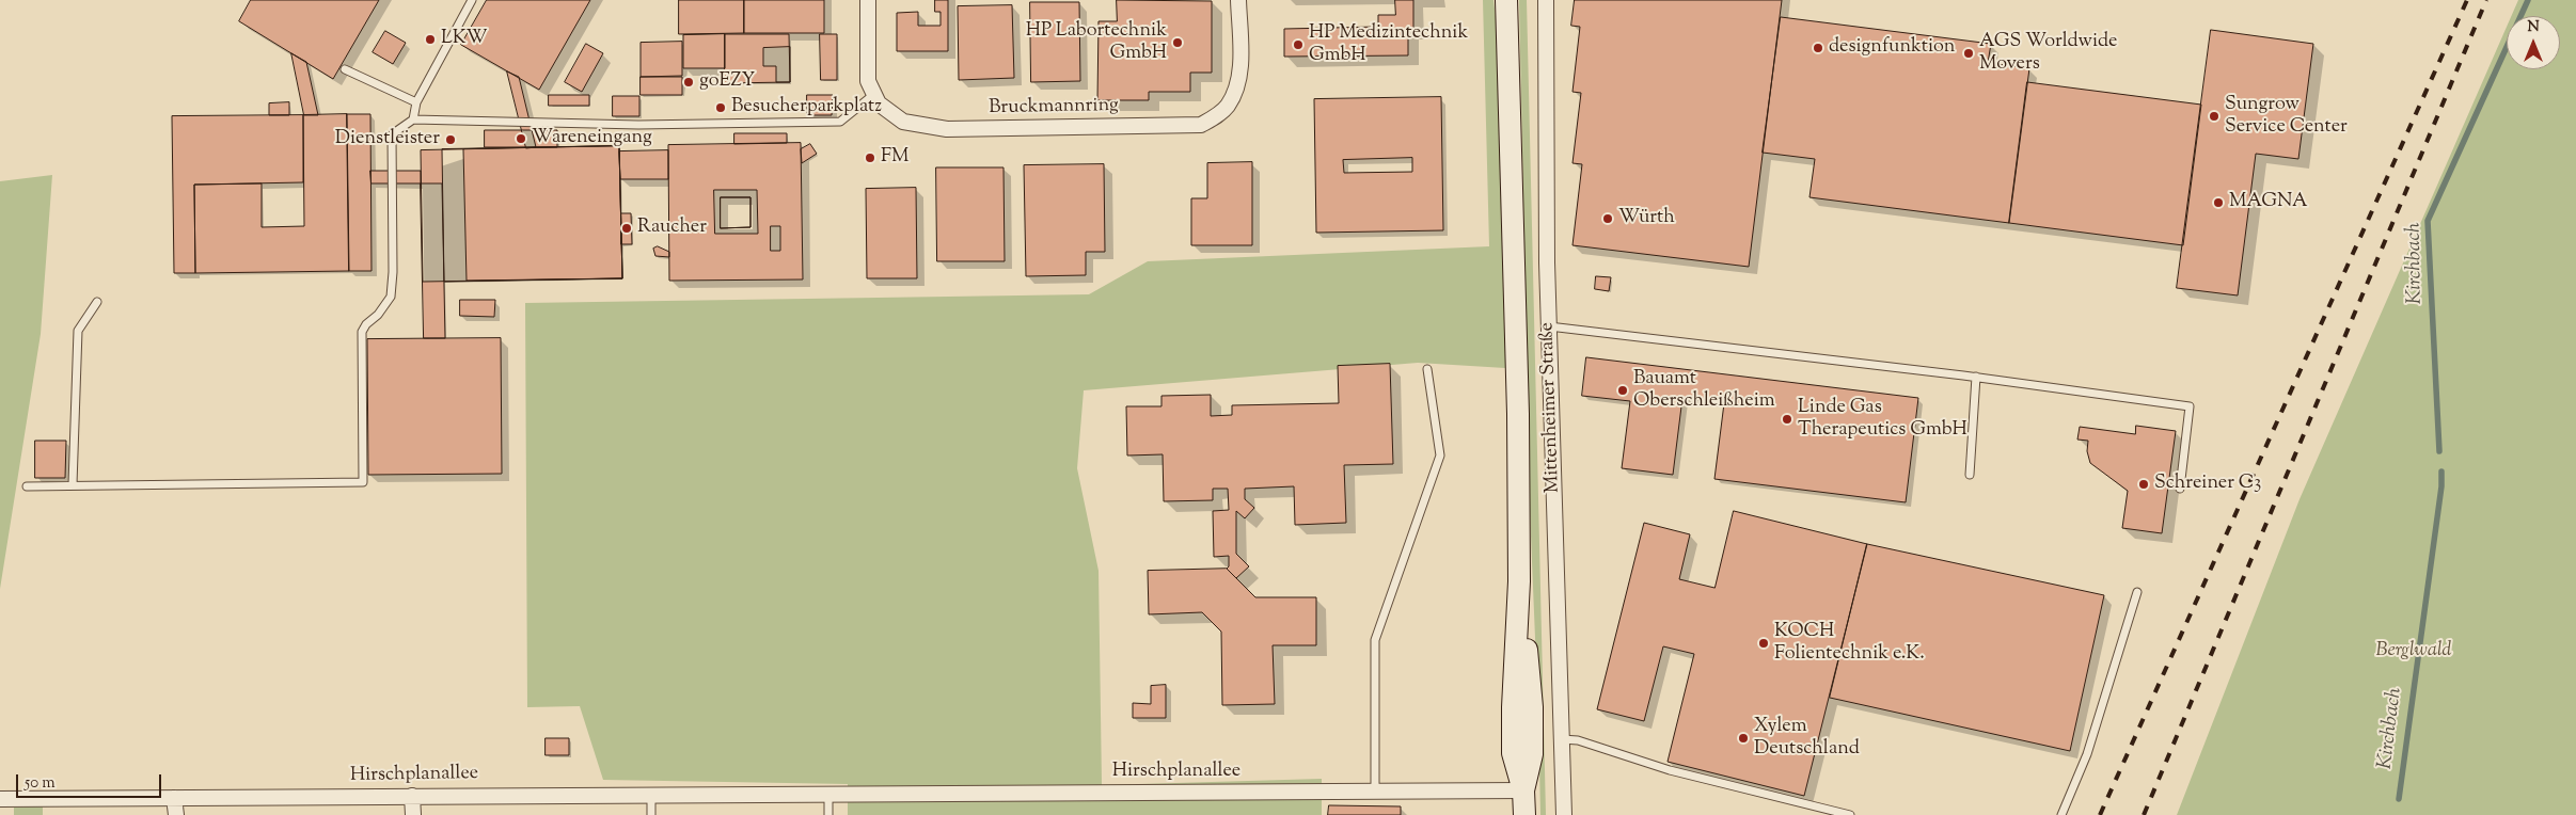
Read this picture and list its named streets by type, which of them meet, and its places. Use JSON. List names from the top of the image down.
{
  "streets": {
    "main road": ["Mittenheimer Straße"],
    "street": ["Bruckmannring", "Hirschplanallee"]
  },
  "crossings": [
    ["Mittenheimer Straße", "Hirschplanallee"]
  ],
  "water": ["Kirchbach"],
  "parks": ["Berglwald"],
  "places": [
    "LKW",
    "HP Labortechnik GmbH",
    "HP Medizintechnik GmbH",
    "designfunktion",
    "AGS Worldwide Movers",
    "goEZY",
    "Besucherparkplatz",
    "Sungrow Service Center",
    "Wareneingang",
    "Dienstleister",
    "FM",
    "MAGNA",
    "Würth",
    "Raucher",
    "Bauamt Oberschleißheim",
    "Linde Gas Therapeutics GmbH",
    "Schreiner C3",
    "KOCH Folientechnik e.K.",
    "Xylem Deutschland"
  ],
  "scale_bar": "50 m",
  "north": "top"
}
